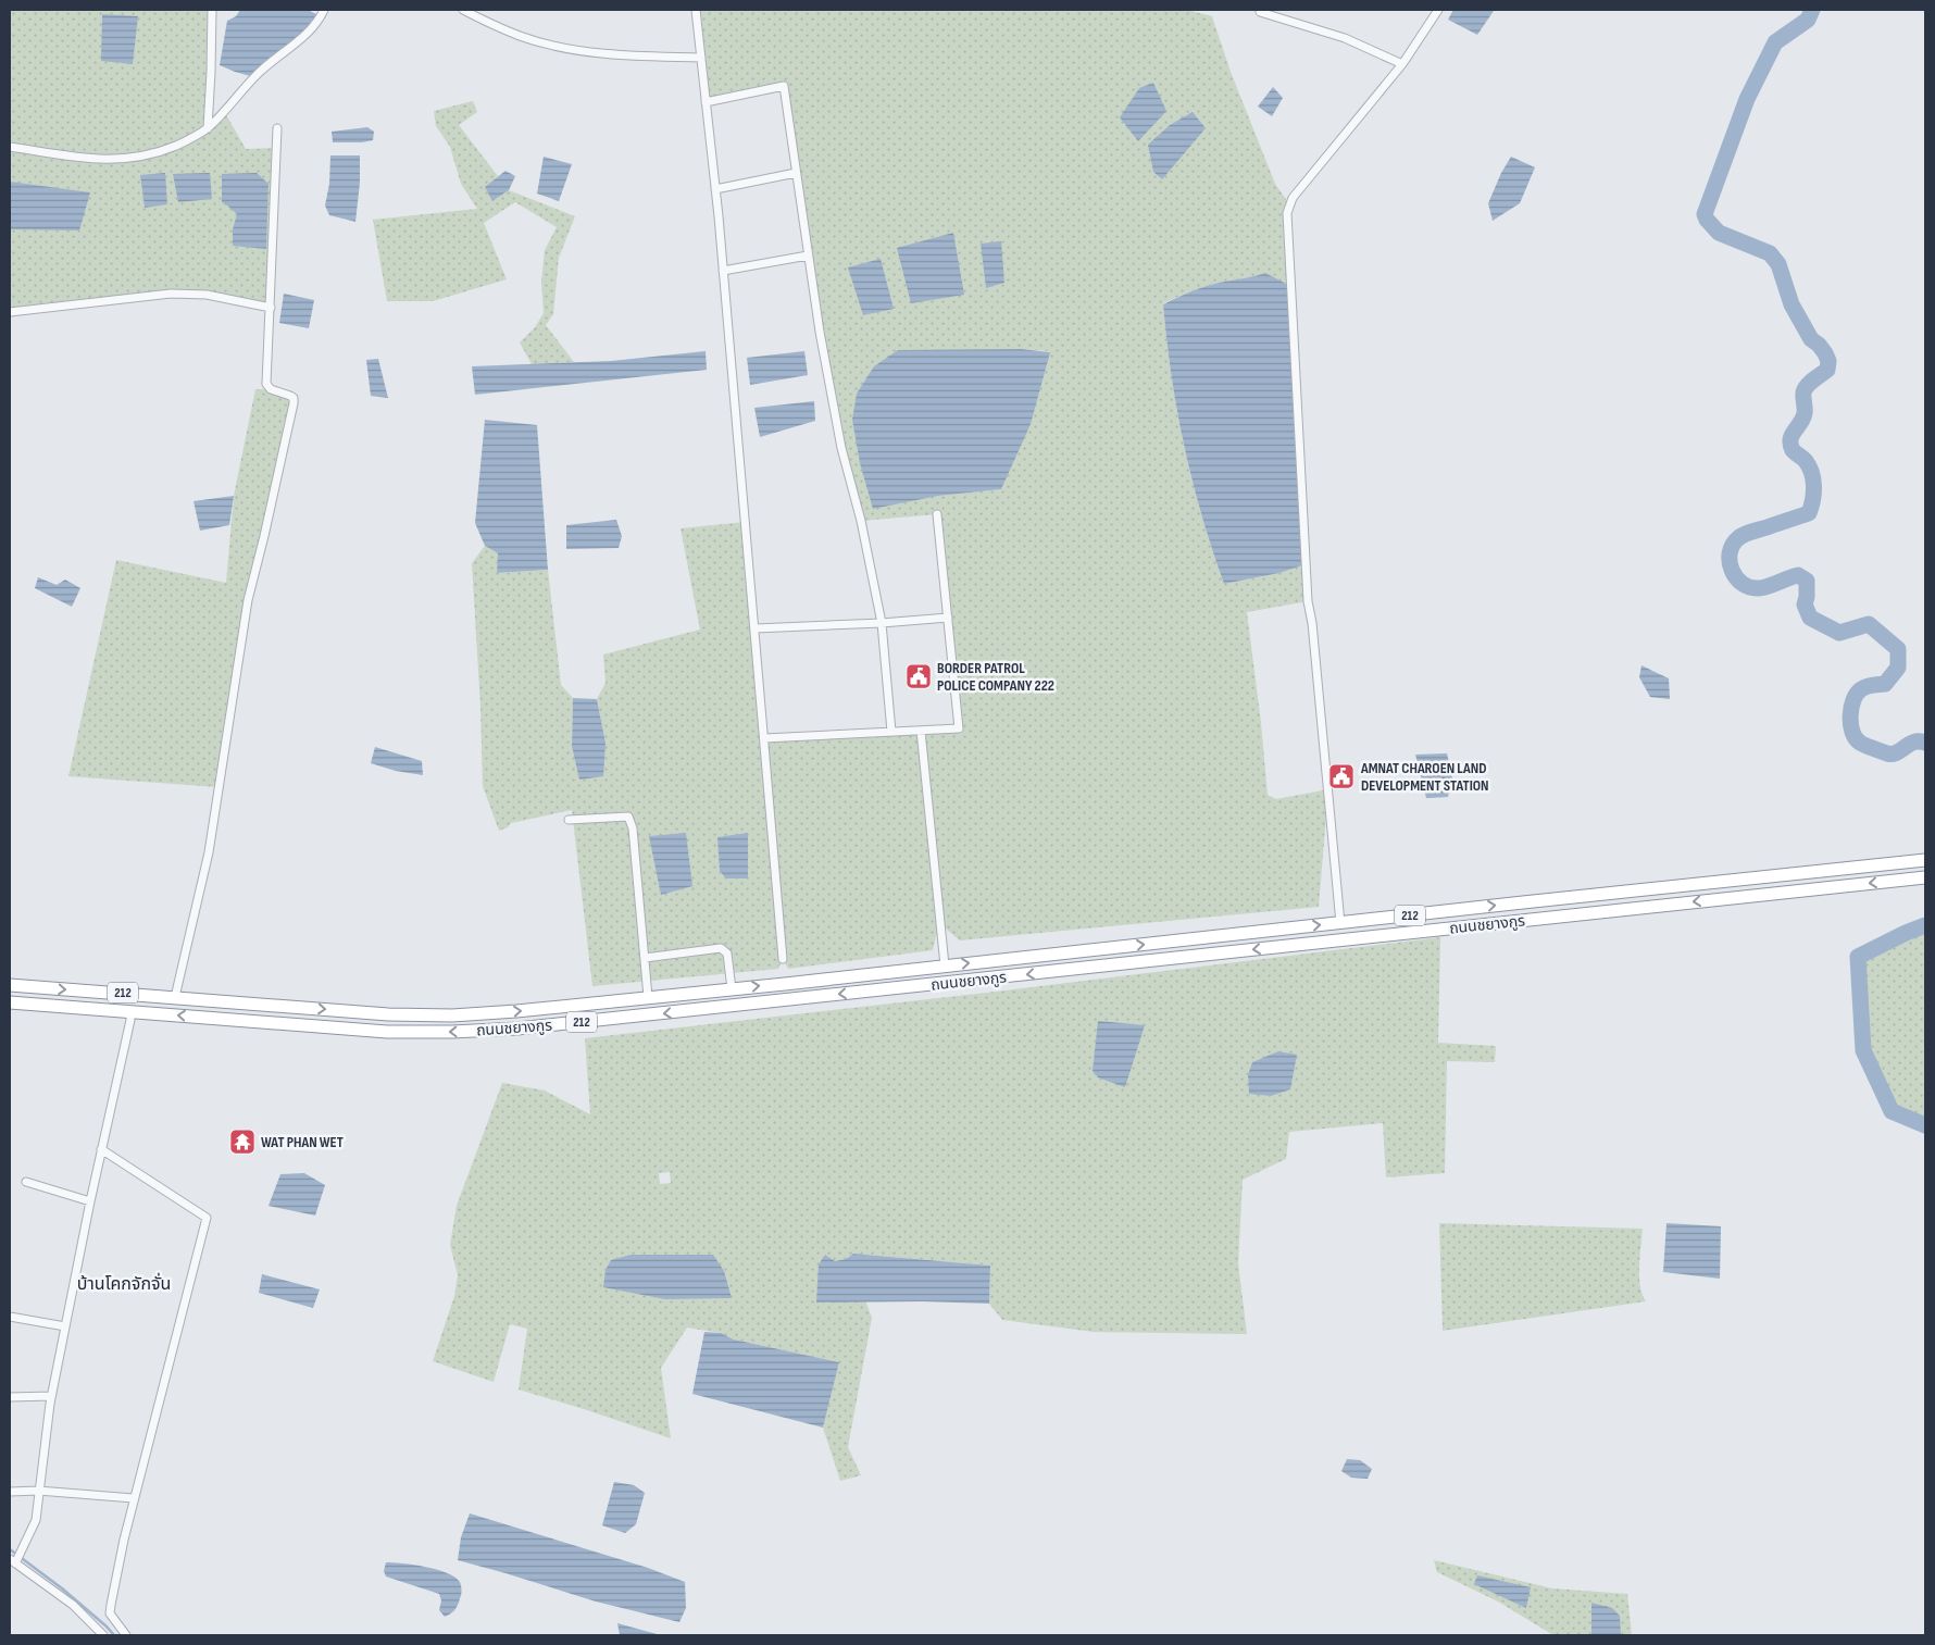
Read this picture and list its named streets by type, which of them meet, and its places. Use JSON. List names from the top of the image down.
{
  "streets": {
    "highway": ["212", "ถนนชยางกูร"]
  },
  "districts": ["บ้านโคกจักจั่น"],
  "places": {
    "public building": ["BORDER PATROL POLICE COMPANY 222", "AMNAT CHAROEN LAND DEVELOPMENT STATION"],
    "temple": ["WAT PHAN WET"]
  }
}
